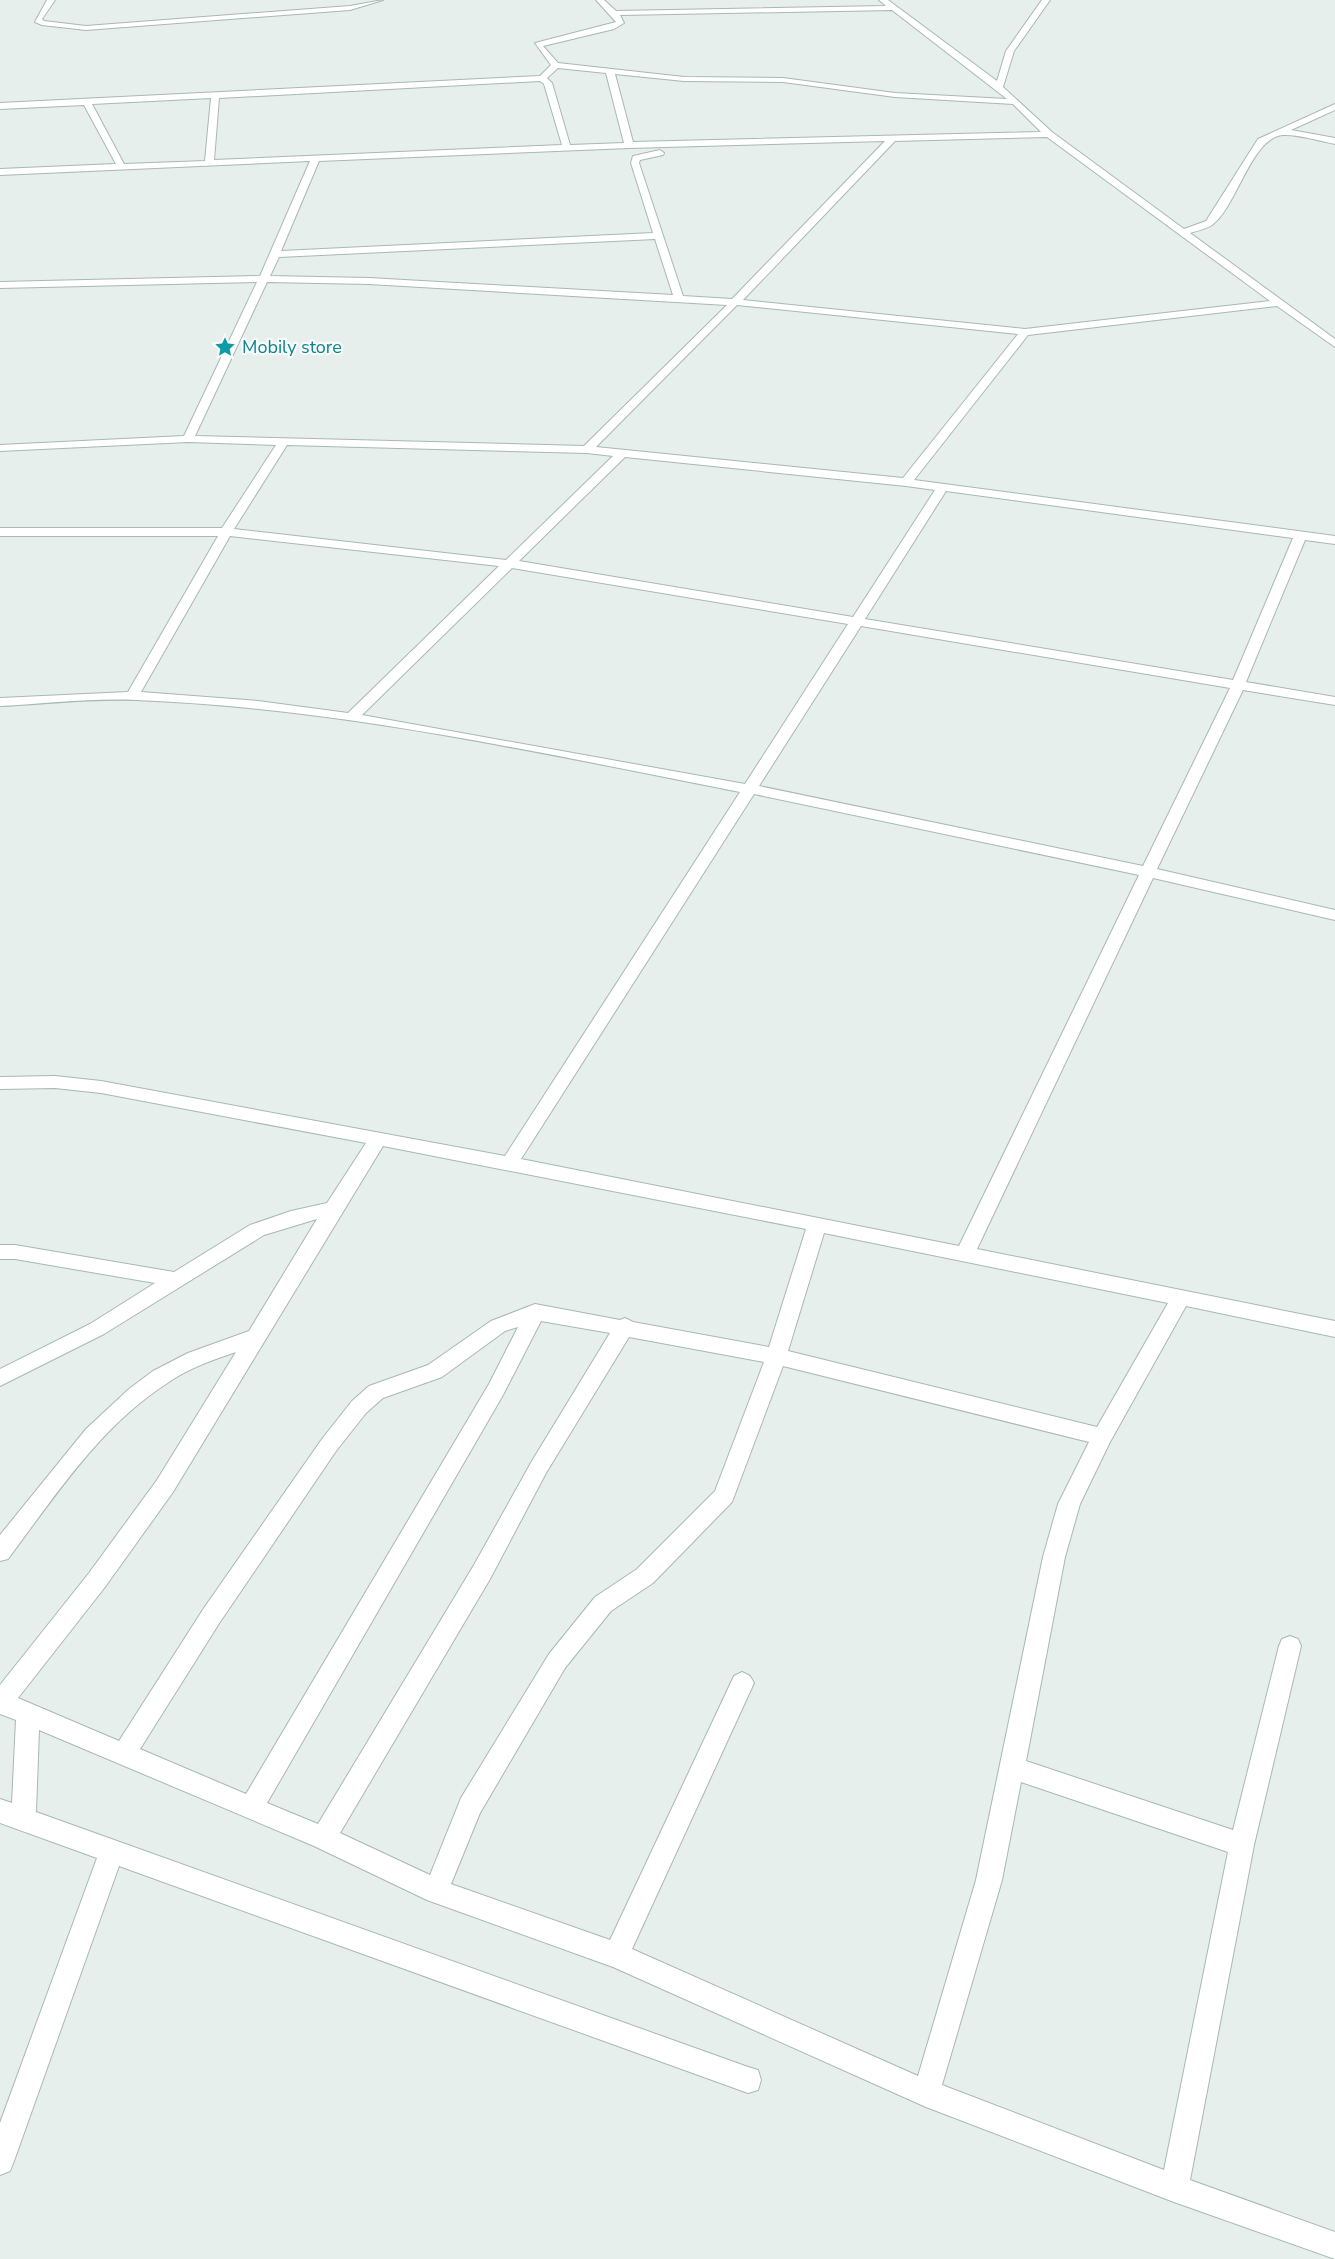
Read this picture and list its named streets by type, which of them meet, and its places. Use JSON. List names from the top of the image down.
{
  "places": {
    "place": ["Mobily store"]
  }
}
